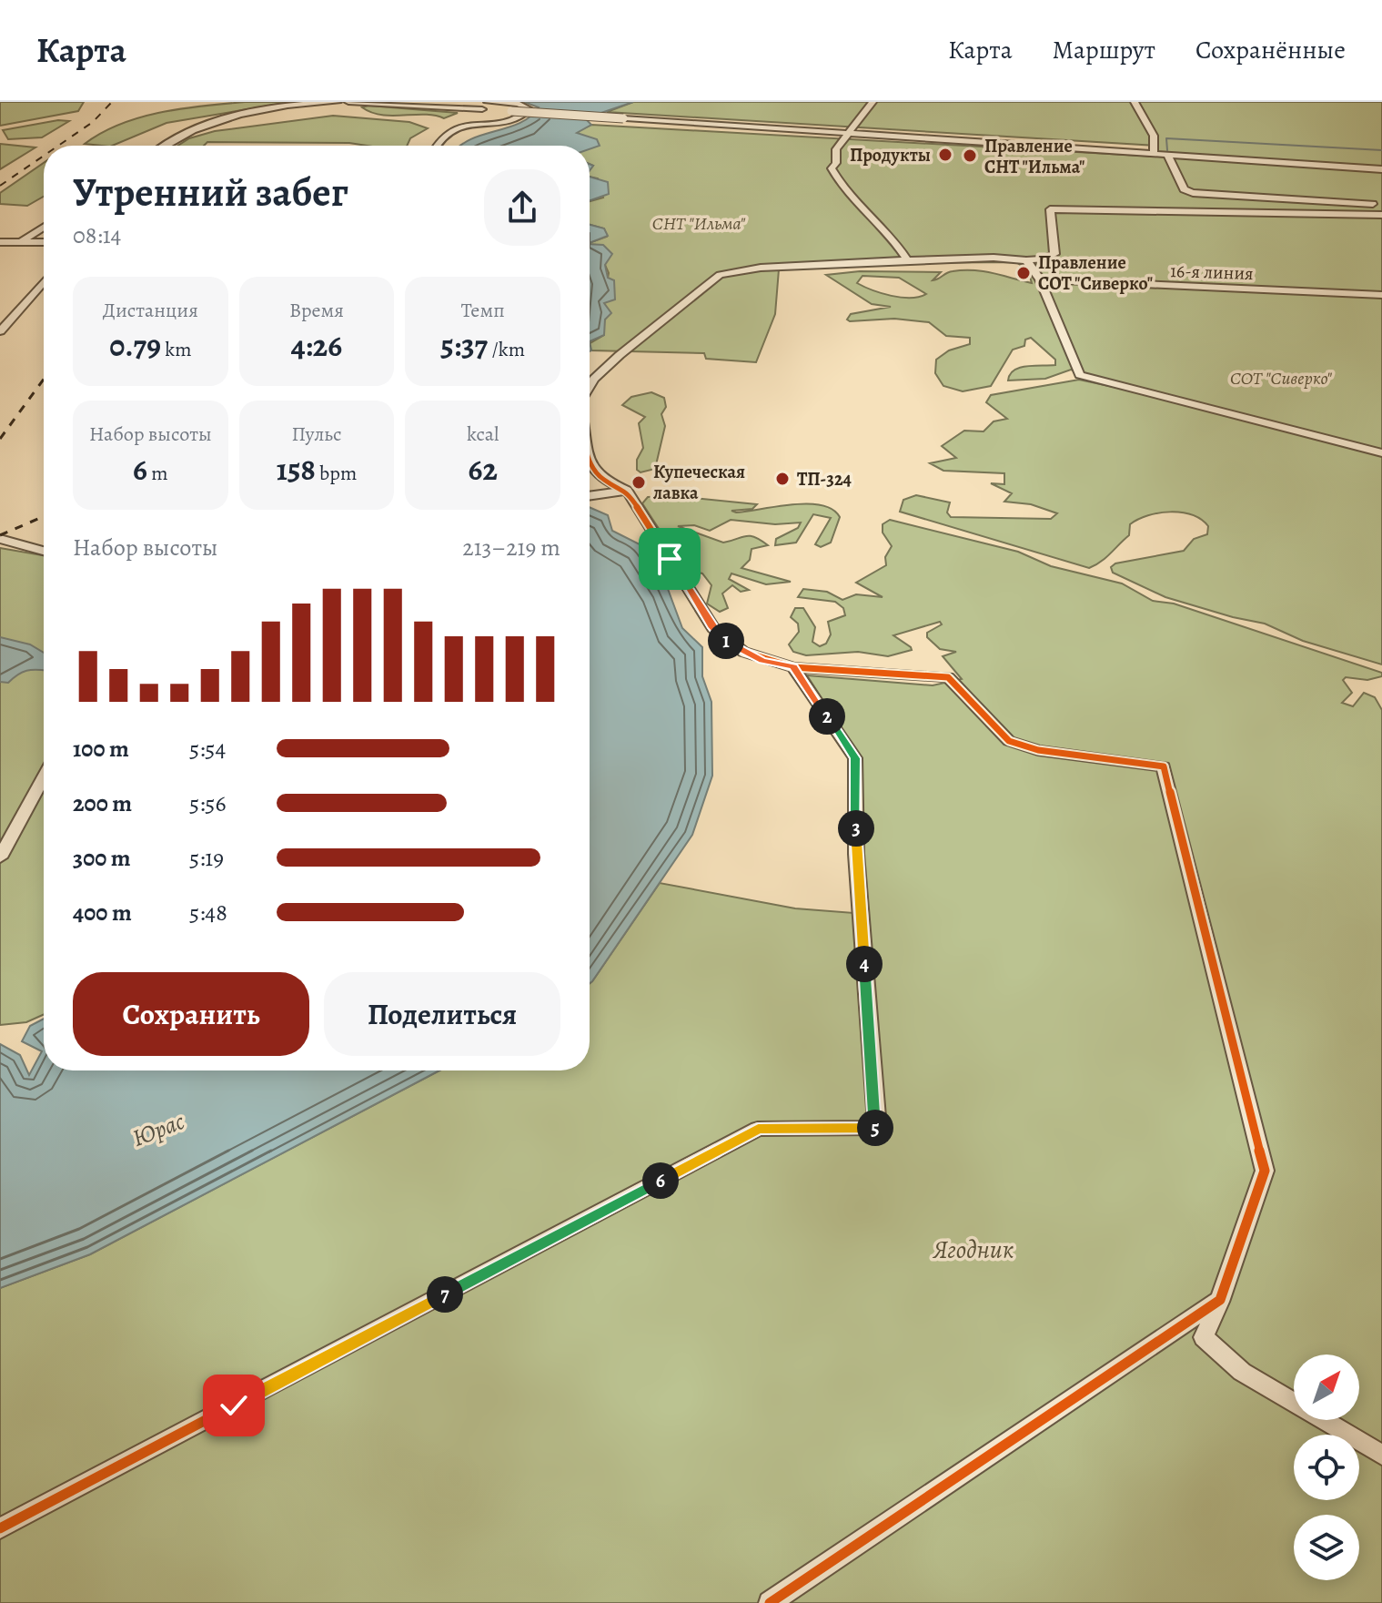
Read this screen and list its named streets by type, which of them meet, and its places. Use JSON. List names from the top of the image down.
{
  "streets": {
    "street": ["16-я линия"]
  },
  "water": ["Юрас"],
  "parks": ["СНТ \"Ильма\"", "СОТ \"Сиверко\"", "Ягодник"],
  "places": [
    "Продукты",
    "Правление СНТ \"Ильма\"",
    "Правление СОТ \"Сиверко\"",
    "ТП-324",
    "Купеческая лавка"
  ],
  "north": "top right",
  "page": {
    "header": "Карта",
    "nav": ["Карта", "Маршрут", "Сохранённые"],
    "heading": ["Утренний забег", "08:14"],
    "stats": [
      ["Дистанция", "0.79 km"],
      ["Время", "4:26"],
      ["Темп", "5:37 /km"],
      ["Набор высоты", "6 m"],
      ["Пульс", "158 bpm"],
      ["kcal", "62"]
    ],
    "chart": ["Набор высоты", "213–219 m"],
    "pins": [
      "1",
      "2",
      "3",
      "4",
      "5",
      "6",
      "7"
    ],
    "list": [
      {
        "name": "100 m",
        "note": "5:54"
      },
      {
        "name": "200 m",
        "note": "5:56"
      },
      {
        "name": "300 m",
        "note": "5:19"
      },
      {
        "name": "400 m",
        "note": "5:48"
      }
    ],
    "buttons": ["Сохранить", "Поделиться"]
  }
}
